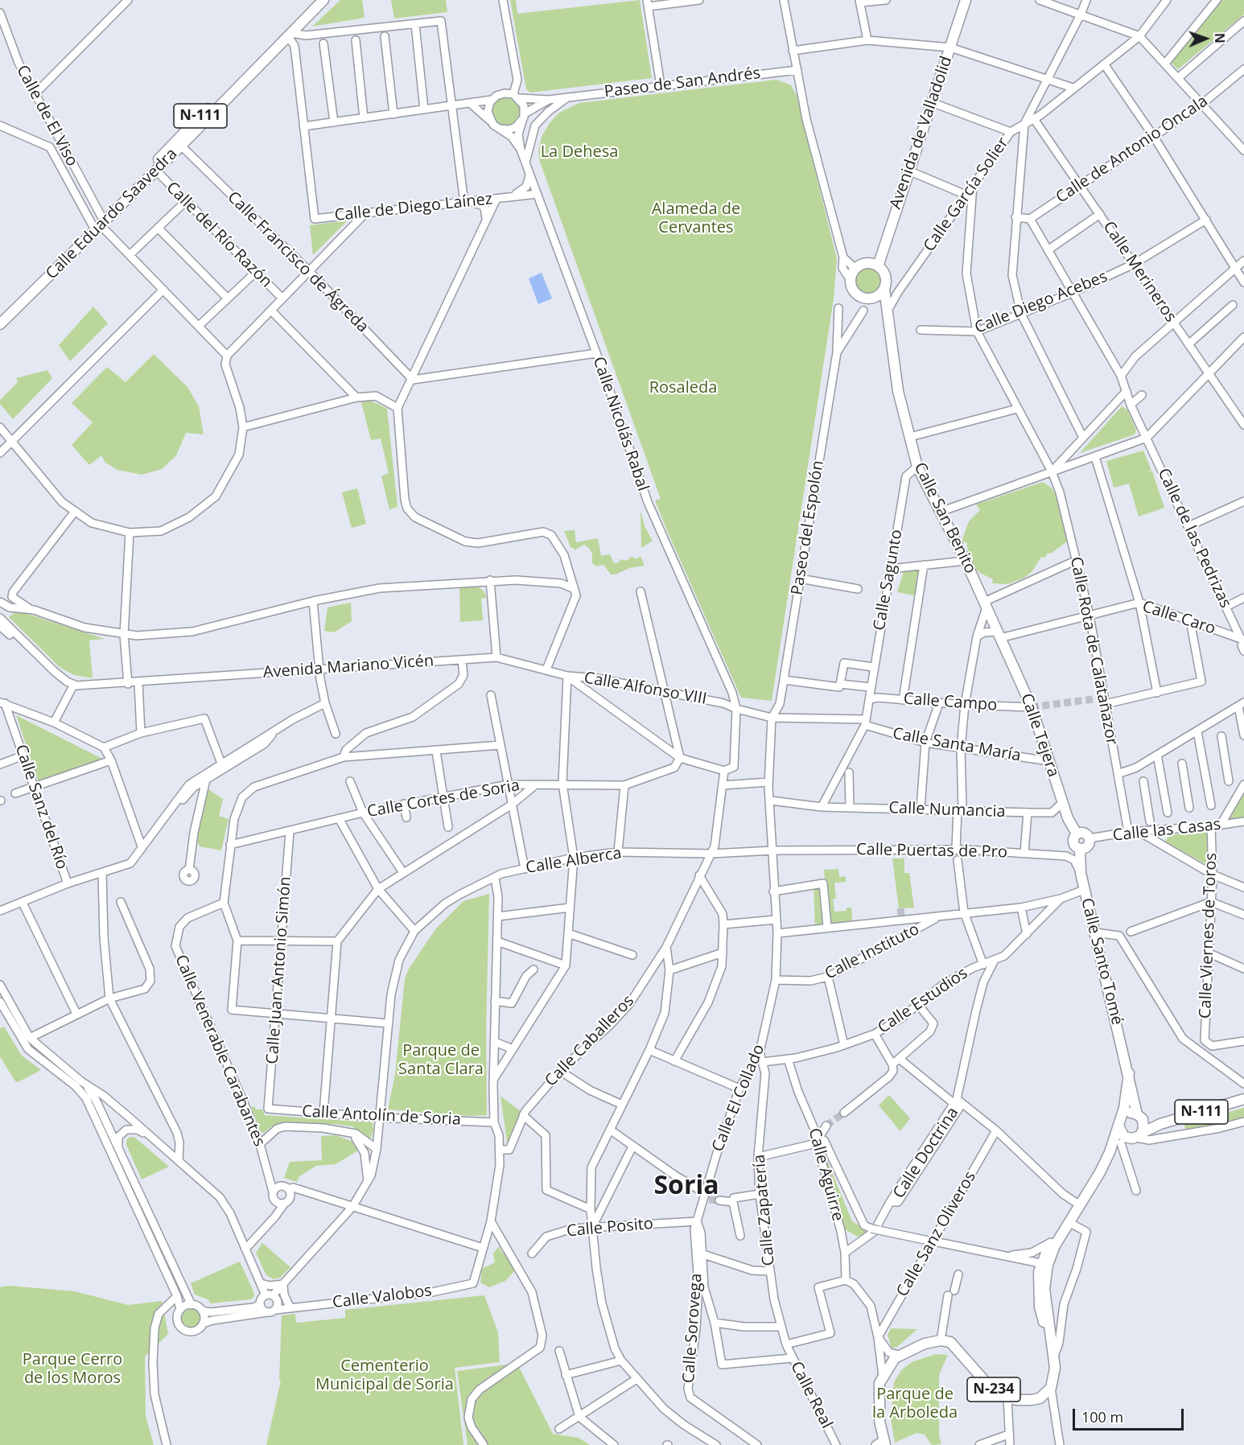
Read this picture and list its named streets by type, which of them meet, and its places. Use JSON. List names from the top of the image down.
{
  "streets": {
    "main road": [
      "N-111",
      "Avenida de Valladolid",
      "Calle Eduardo Saavedra",
      "Calle San Benito",
      "Calle Tejera",
      "Calle Santo Tomé",
      "N-234"
    ],
    "street": [
      "Paseo de San Andrés",
      "Calle de El Viso",
      "Calle de Antonio Oncala",
      "Calle García Solier",
      "Calle de Diego Laínez",
      "Calle del Río Razón",
      "Calle Francisco de Ágreda",
      "Calle Merineros",
      "Calle Diego Acebes",
      "Calle Nicolás Rabal",
      "Paseo del Espolón",
      "Calle de las Pedrizas",
      "Calle Sagunto",
      "Calle Caro",
      "Calle Rota de Calatañazor",
      "Avenida Mariano Vicén",
      "Calle Alfonso VIII",
      "Calle Campo",
      "Calle Santa María",
      "Calle Cortes de Soria",
      "Calle Sanz del Río",
      "Calle Numancia",
      "Calle las Casas",
      "Calle Puertas de Pro",
      "Calle Alberca",
      "Calle Viernes de Toros",
      "Calle Instituto",
      "Calle Juan Antonio Simón",
      "Calle Estudios",
      "Calle Caballeros",
      "Calle Venerable Carabantes",
      "Calle El Collado",
      "Calle Antolín de Soria",
      "Calle Doctrina",
      "Calle Aguirre",
      "Calle Zapatería",
      "Calle Posito",
      "Calle Sanz Oliveros",
      "Calle Valobos",
      "Calle Sorovega",
      "Calle Real"
    ]
  },
  "crossings": [
    ["Paseo de San Andrés", "Calle Nicolás Rabal"],
    ["Calle de El Viso", "Calle Eduardo Saavedra"],
    ["N-111", "Calle Santo Tomé"],
    ["Avenida de Valladolid", "Calle San Benito"],
    ["Calle de Antonio Oncala", "Calle Merineros"],
    ["Calle de Antonio Oncala", "Calle de las Pedrizas"],
    ["Calle García Solier", "Calle Merineros"],
    ["Calle García Solier", "Calle San Benito"],
    ["Calle García Solier", "Calle Rota de Calatañazor"],
    ["Calle de Diego Laínez", "Calle Nicolás Rabal"],
    ["Calle Eduardo Saavedra", "Calle del Río Razón"],
    ["Calle Eduardo Saavedra", "Calle Francisco de Ágreda"],
    ["Calle Merineros", "Calle Diego Acebes"],
    ["Calle Diego Acebes", "Calle de las Pedrizas"],
    ["Calle Diego Acebes", "Calle Rota de Calatañazor"],
    ["Calle Nicolás Rabal", "Calle Alfonso VIII"],
    ["Calle San Benito", "Calle Sagunto"],
    ["Calle San Benito", "Calle Caro"],
    ["Calle San Benito", "Calle Tejera"],
    ["Paseo del Espolón", "Calle Alfonso VIII"],
    ["Paseo del Espolón", "Calle El Collado"],
    ["Calle de las Pedrizas", "Calle Caro"],
    ["Calle Sagunto", "Calle Campo"],
    ["Calle Sagunto", "Calle Santa María"],
    ["Calle Sagunto", "Calle Numancia"],
    ["Calle Caro", "Calle Rota de Calatañazor"],
    ["Calle Caro", "Calle Tejera"],
    ["Calle Rota de Calatañazor", "Calle las Casas"],
    ["Avenida Mariano Vicén", "Calle Alfonso VIII"],
    ["Calle Alfonso VIII", "Calle Santa María"],
    ["Calle Alfonso VIII", "Calle El Collado"],
    ["Calle Campo", "Calle Tejera"],
    ["Calle Tejera", "Calle Santa María"],
    ["Calle Tejera", "Calle Numancia"],
    ["Calle Tejera", "Calle las Casas"],
    ["Calle Tejera", "Calle Santo Tomé"],
    ["Calle Cortes de Soria", "Calle Juan Antonio Simón"],
    ["Calle Numancia", "Calle El Collado"],
    ["Calle las Casas", "Calle Viernes de Toros"],
    ["Calle las Casas", "Calle Santo Tomé"],
    ["Calle Puertas de Pro", "Calle Alberca"],
    ["Calle Puertas de Pro", "Calle Santo Tomé"],
    ["Calle Puertas de Pro", "Calle Caballeros"],
    ["Calle Puertas de Pro", "Calle El Collado"],
    ["Calle Alberca", "Calle Caballeros"],
    ["Calle Instituto", "Calle El Collado"],
    ["Calle Juan Antonio Simón", "Calle Antolín de Soria"],
    ["Calle Estudios", "Calle Doctrina"],
    ["Calle Estudios", "Calle Aguirre"],
    ["Calle Estudios", "Calle Zapatería"],
    ["Calle Venerable Carabantes", "Calle Antolín de Soria"],
    ["Calle El Collado", "Calle Zapatería"],
    ["Calle El Collado", "Calle Posito"],
    ["Calle El Collado", "Calle Sorovega"],
    ["Calle Zapatería", "Calle Real"]
  ],
  "districts": ["Soria"],
  "parks": [
    "La Dehesa",
    "Alameda de Cervantes",
    "Rosaleda",
    "Parque de Santa Clara",
    "Parque Cerro de los Moros",
    "Cementerio Municipal de Soria",
    "Parque de la Arboleda"
  ],
  "scale_bar": "100 m",
  "north": "right"
}
